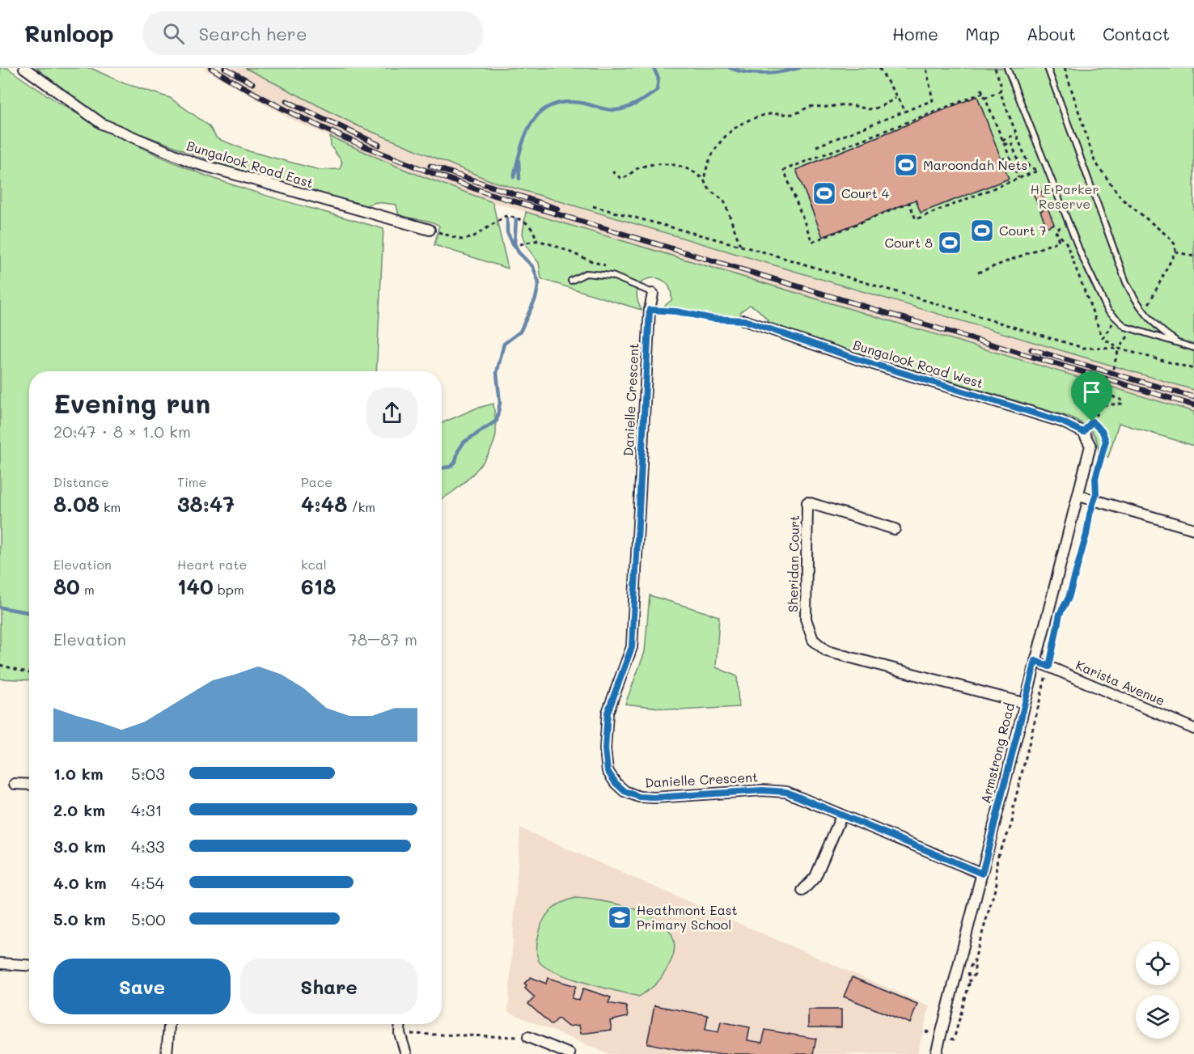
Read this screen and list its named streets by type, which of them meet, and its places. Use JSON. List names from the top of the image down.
{
  "streets": {
    "street": [
      "Bungalook Road East",
      "Bungalook Road West",
      "Danielle Crescent",
      "Sheridan Court",
      "Karista Avenue",
      "Armstrong Road"
    ]
  },
  "crossings": [
    ["Bungalook Road West", "Armstrong Road"],
    ["Danielle Crescent", "Armstrong Road"],
    ["Sheridan Court", "Armstrong Road"],
    ["Karista Avenue", "Armstrong Road"]
  ],
  "parks": ["H E Parker Reserve"],
  "places": {
    "sports": [
      "Maroondah Nets",
      "Court 4",
      "Court 7",
      "Court 8"
    ],
    "school or university": ["Heathmont East Primary School"]
  },
  "page": {
    "header": "Runloop",
    "search": "Search here",
    "nav": [
      "Home",
      "Map",
      "About",
      "Contact"
    ],
    "heading": ["Evening run", "20:47 · 8 × 1.0 km"],
    "stats": [
      ["Distance", "8.08 km"],
      ["Time", "38:47"],
      ["Pace", "4:48 /km"],
      ["Elevation", "80 m"],
      ["Heart rate", "140 bpm"],
      ["kcal", "618"]
    ],
    "chart": ["Elevation", "78–87 m"],
    "list": [
      {
        "name": "1.0 km",
        "note": "5:03"
      },
      {
        "name": "2.0 km",
        "note": "4:31"
      },
      {
        "name": "3.0 km",
        "note": "4:33"
      },
      {
        "name": "4.0 km",
        "note": "4:54"
      },
      {
        "name": "5.0 km",
        "note": "5:00"
      }
    ],
    "buttons": ["Save", "Share"]
  }
}
